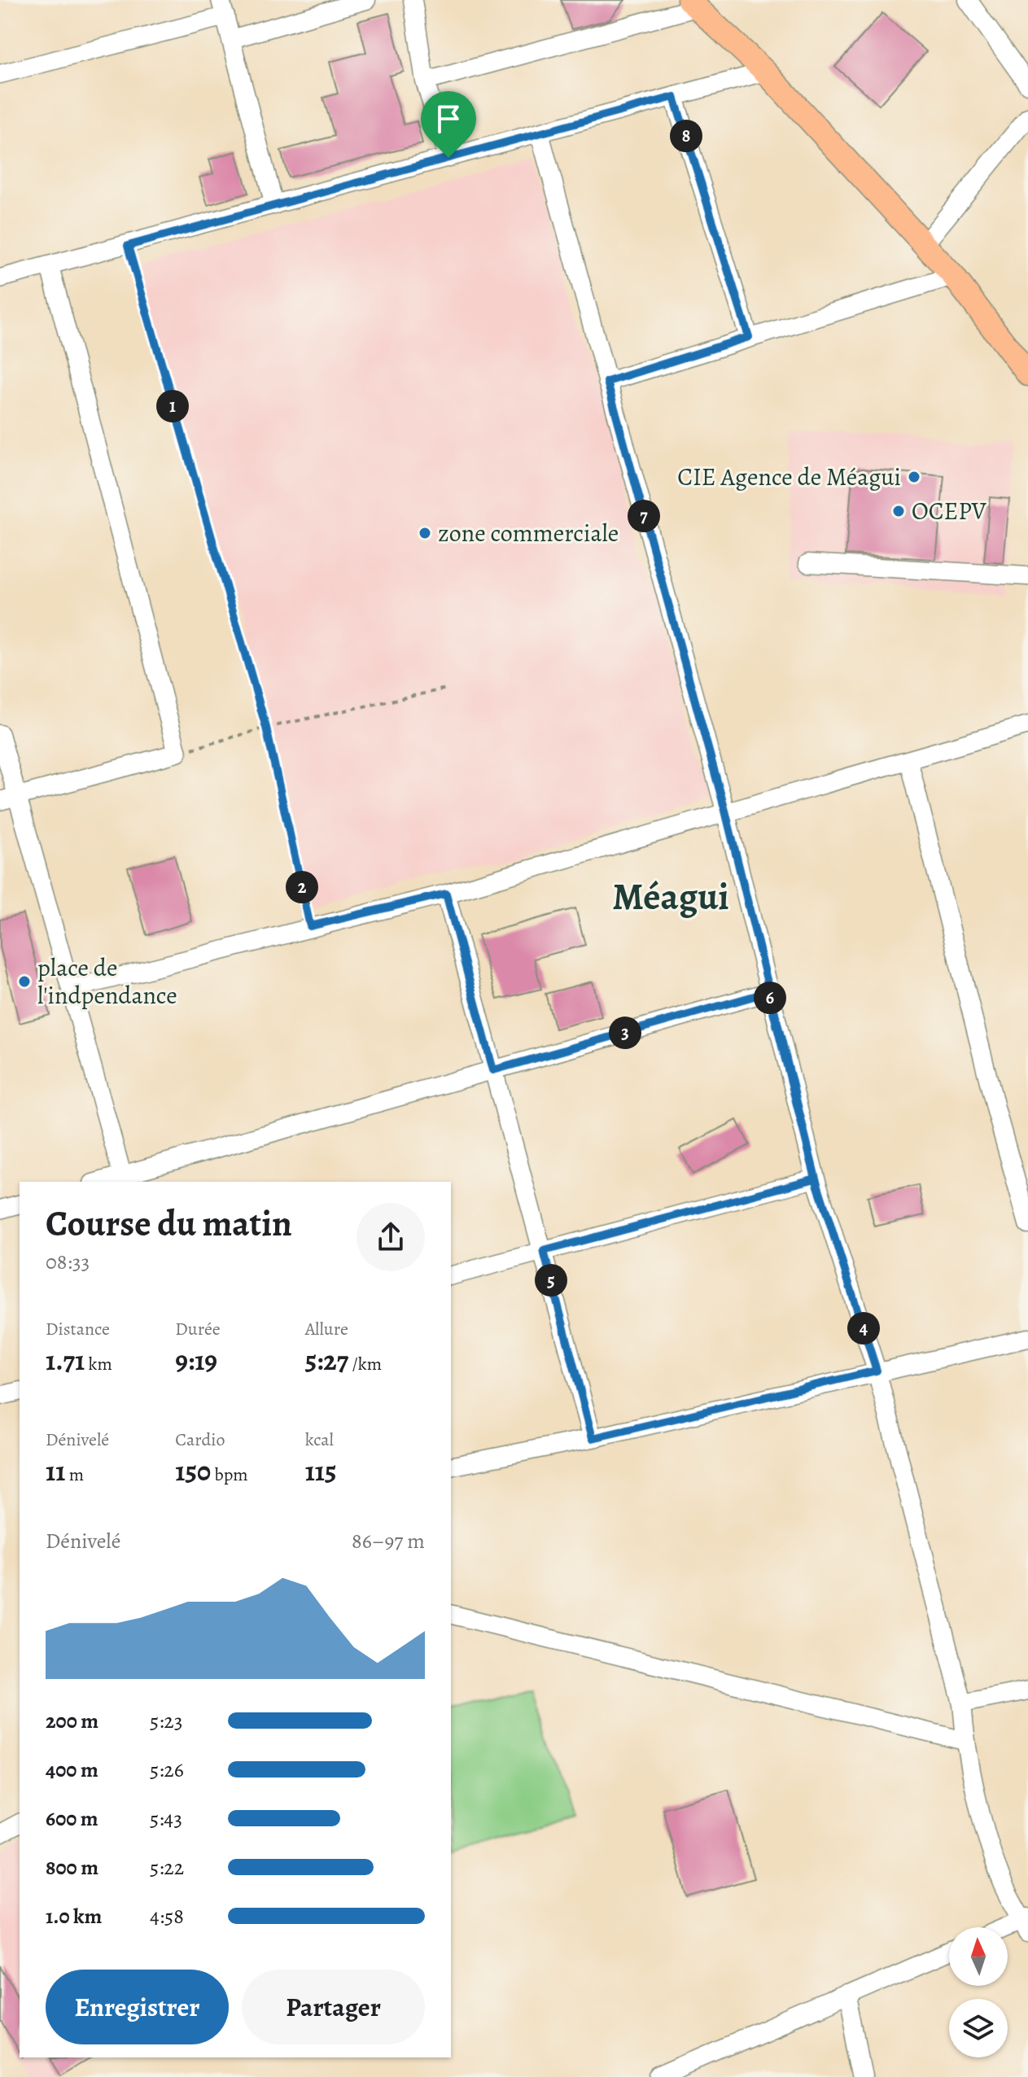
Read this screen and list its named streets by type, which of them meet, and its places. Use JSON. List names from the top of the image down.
{
  "districts": ["Méagui"],
  "places": [
    "CIE Agence de Méagui",
    "OCEPV",
    "zone commerciale",
    "place de l'indpendance"
  ],
  "north": "top",
  "page": {
    "pins": [
      "8",
      "1",
      "7",
      "2",
      "6",
      "3",
      "5",
      "4"
    ],
    "heading": ["Course du matin", "08:33"],
    "stats": [
      ["Distance", "1.71 km"],
      ["Durée", "9:19"],
      ["Allure", "5:27 /km"],
      ["Dénivelé", "11 m"],
      ["Cardio", "150 bpm"],
      ["kcal", "115"]
    ],
    "chart": ["Dénivelé", "86–97 m"],
    "list": [
      {
        "name": "200 m",
        "note": "5:23"
      },
      {
        "name": "400 m",
        "note": "5:26"
      },
      {
        "name": "600 m",
        "note": "5:43"
      },
      {
        "name": "800 m",
        "note": "5:22"
      },
      {
        "name": "1.0 km",
        "note": "4:58"
      }
    ],
    "buttons": ["Enregistrer", "Partager"]
  }
}
